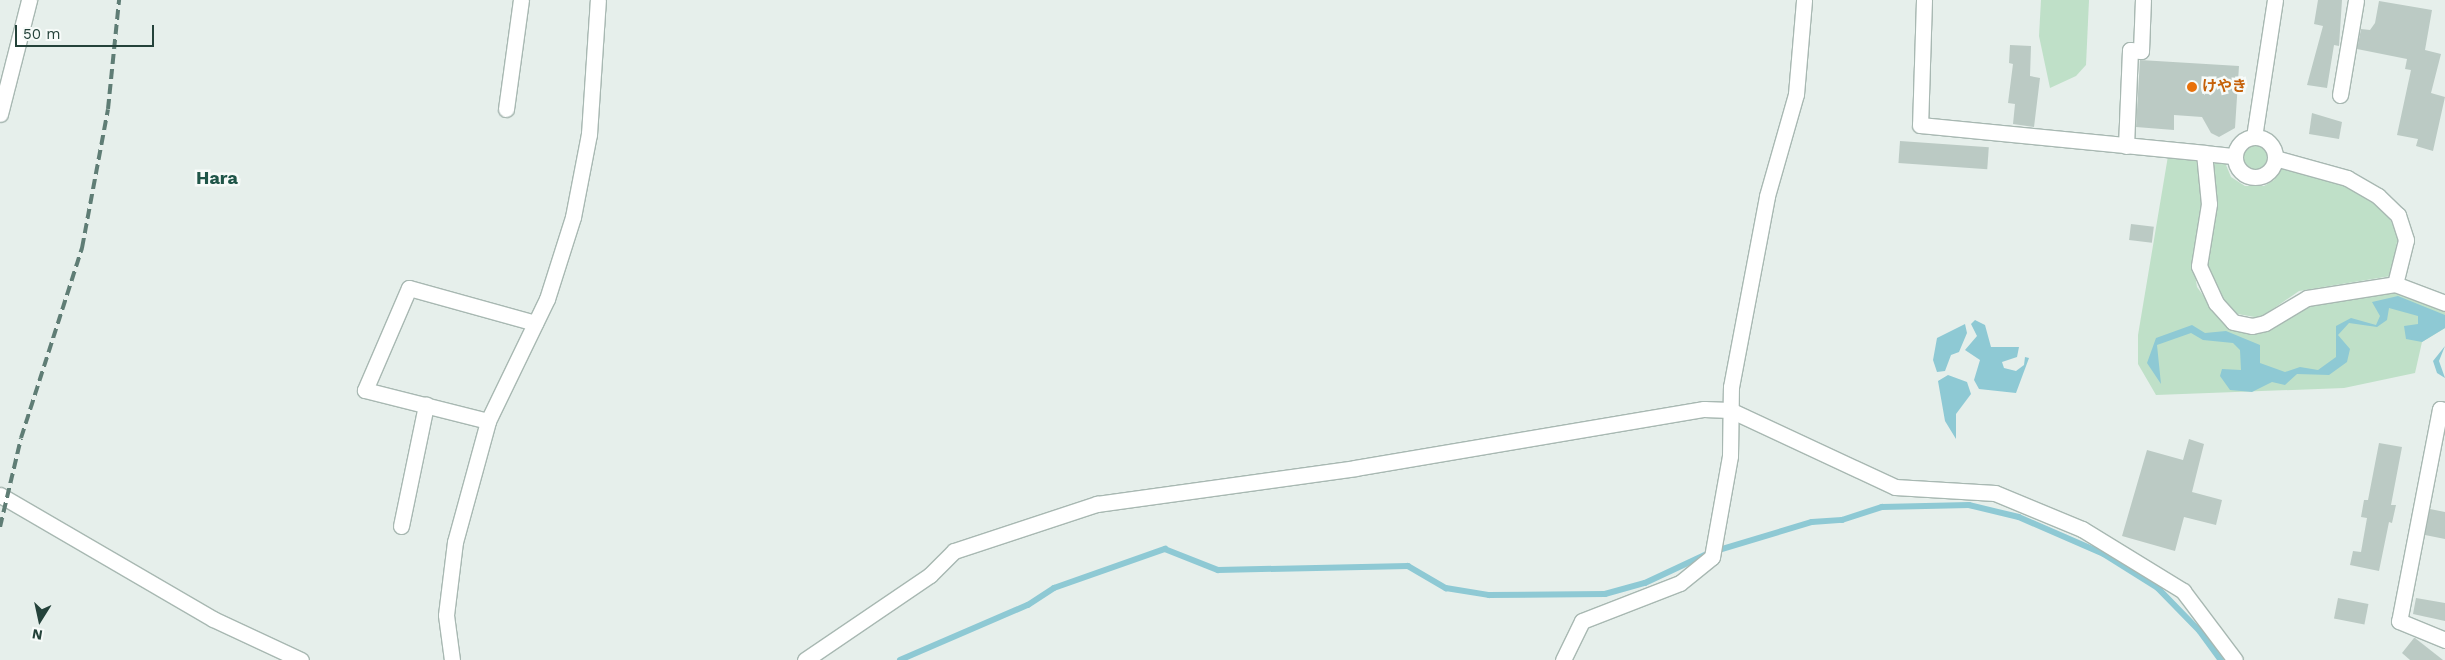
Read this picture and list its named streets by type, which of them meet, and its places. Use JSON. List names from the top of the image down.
{
  "districts": ["Hara"],
  "places": ["けやき"],
  "scale_bar": "50 m",
  "north": "bottom"
}
